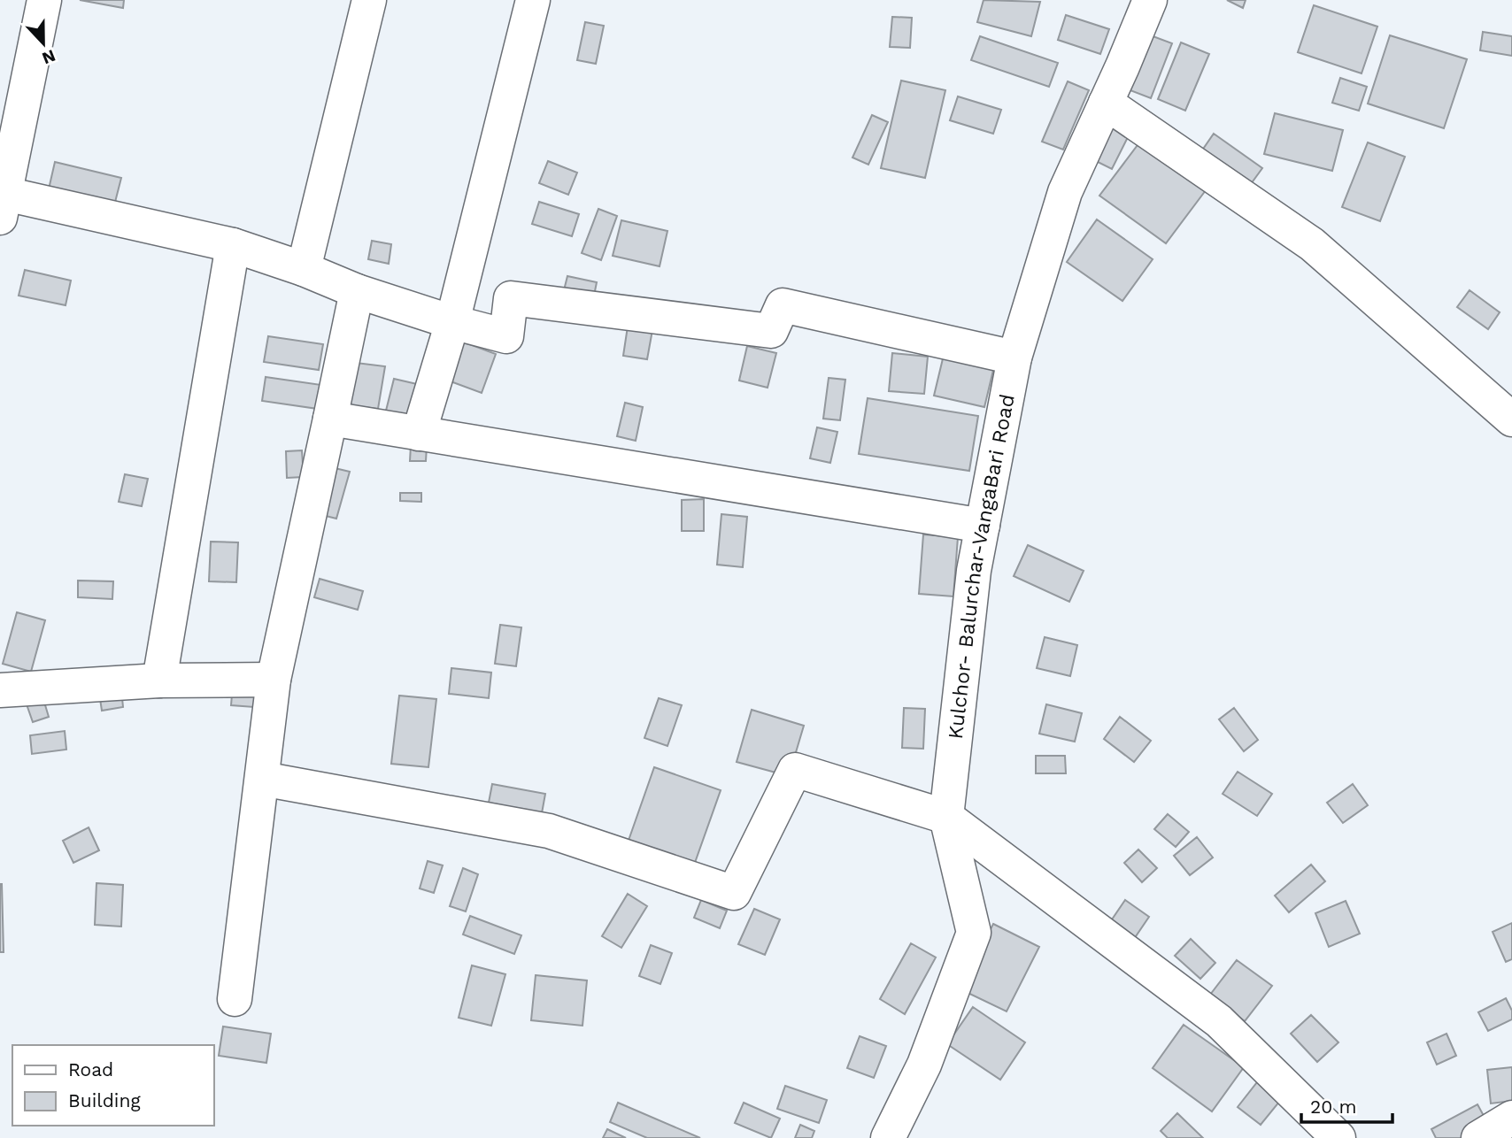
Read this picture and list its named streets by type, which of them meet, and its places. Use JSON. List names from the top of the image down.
{
  "streets": {
    "street": ["Kulchor- Balurchar-VangaBari Road"]
  },
  "legend": ["Road", "Building"],
  "scale_bar": "20 m",
  "north": "bottom"
}
